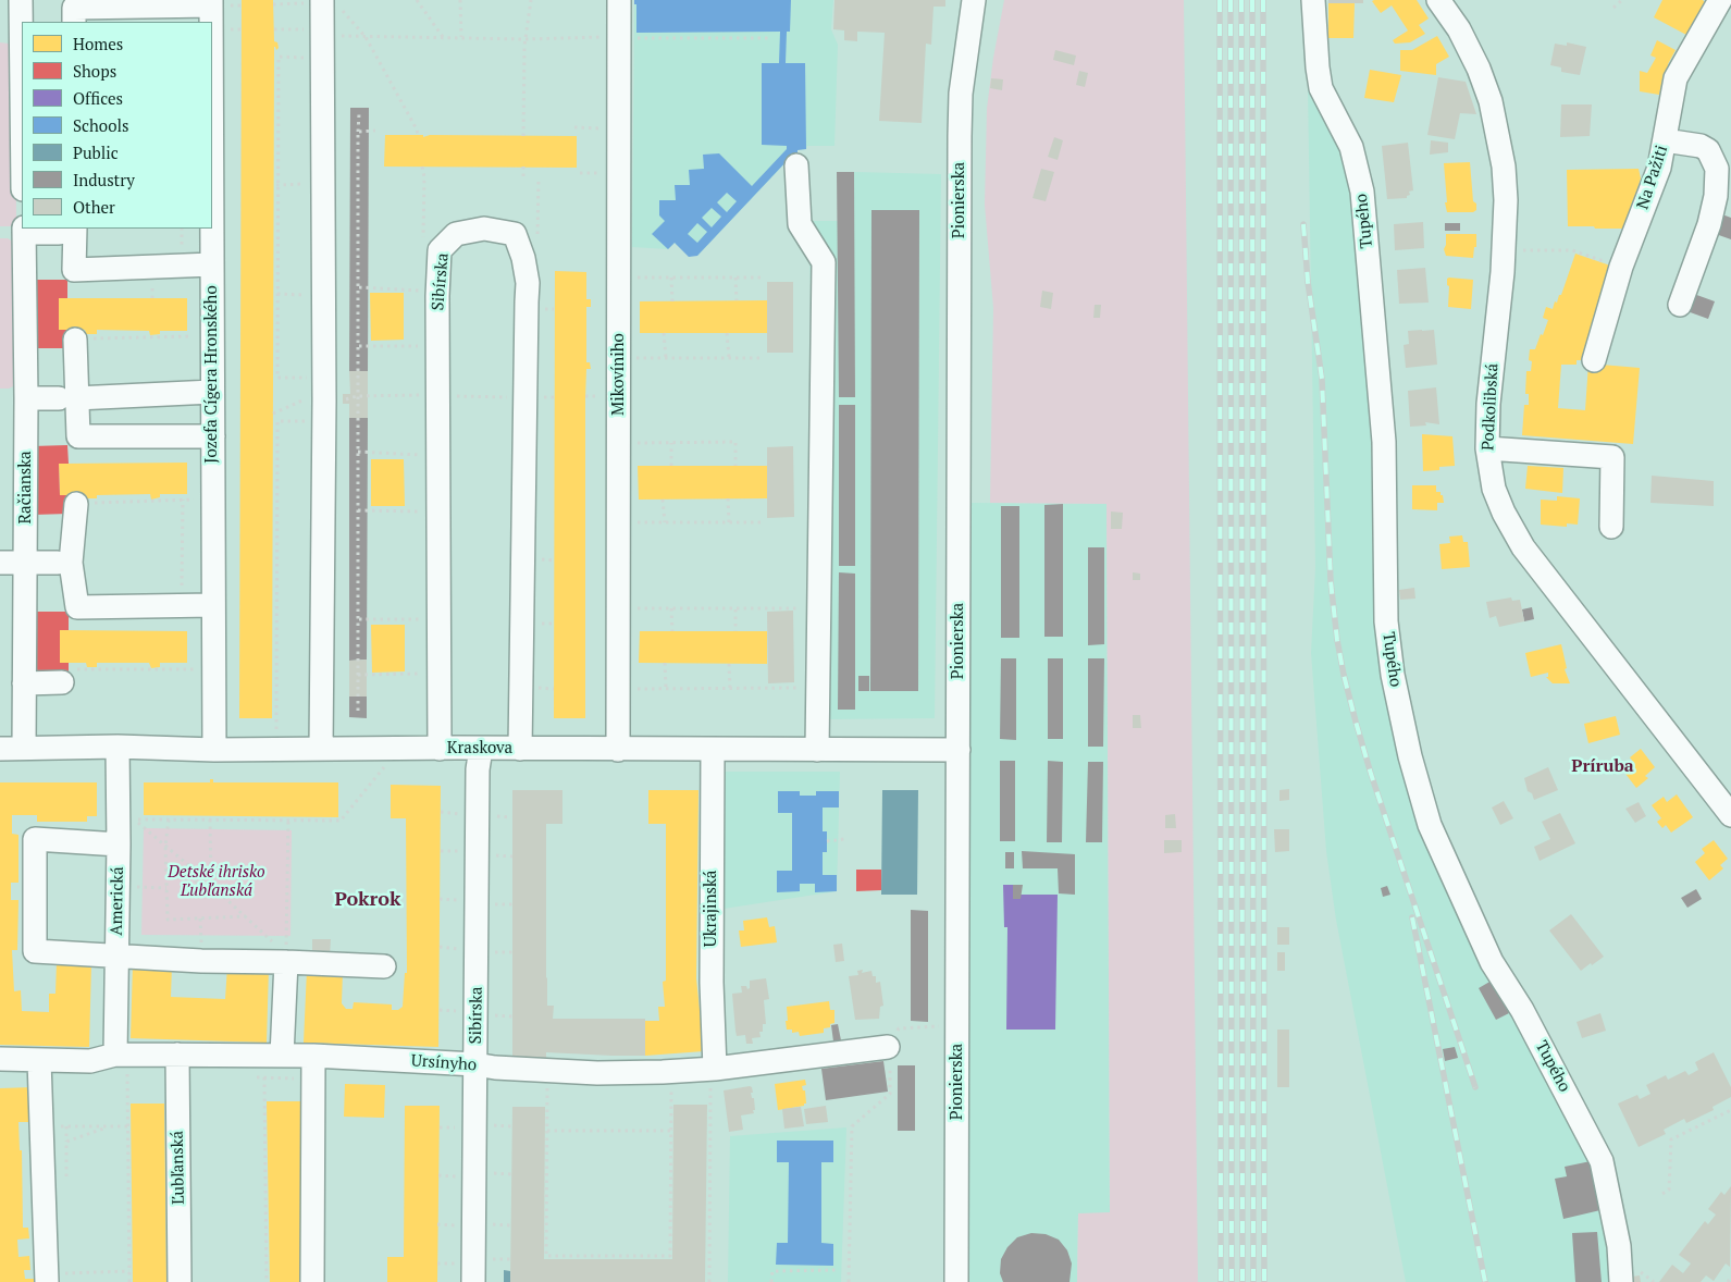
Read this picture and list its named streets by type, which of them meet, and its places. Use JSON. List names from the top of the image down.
{
  "streets": {
    "street": [
      "Na Pažiti",
      "Pionierska",
      "Tupého",
      "Sibírska",
      "Jozefa Cígera Hronského",
      "Mikovíniho",
      "Podkolibská",
      "Račianska",
      "Kraskova",
      "Americká",
      "Ukrajinská",
      "Ursínyho",
      "Ľubľanská"
    ]
  },
  "crossings": [
    ["Pionierska", "Kraskova"],
    ["Sibírska", "Kraskova"],
    ["Sibírska", "Ursínyho"],
    ["Jozefa Cígera Hronského", "Kraskova"],
    ["Mikovíniho", "Kraskova"],
    ["Račianska", "Kraskova"],
    ["Kraskova", "Americká"],
    ["Kraskova", "Ukrajinská"],
    ["Americká", "Ursínyho"],
    ["Ukrajinská", "Ursínyho"],
    ["Ursínyho", "Ľubľanská"]
  ],
  "districts": ["Príruba", "Pokrok"],
  "parks": ["Detské ihrisko Ľubľanská"],
  "legend": [
    "Homes",
    "Shops",
    "Offices",
    "Schools",
    "Public",
    "Industry",
    "Other"
  ]
}
